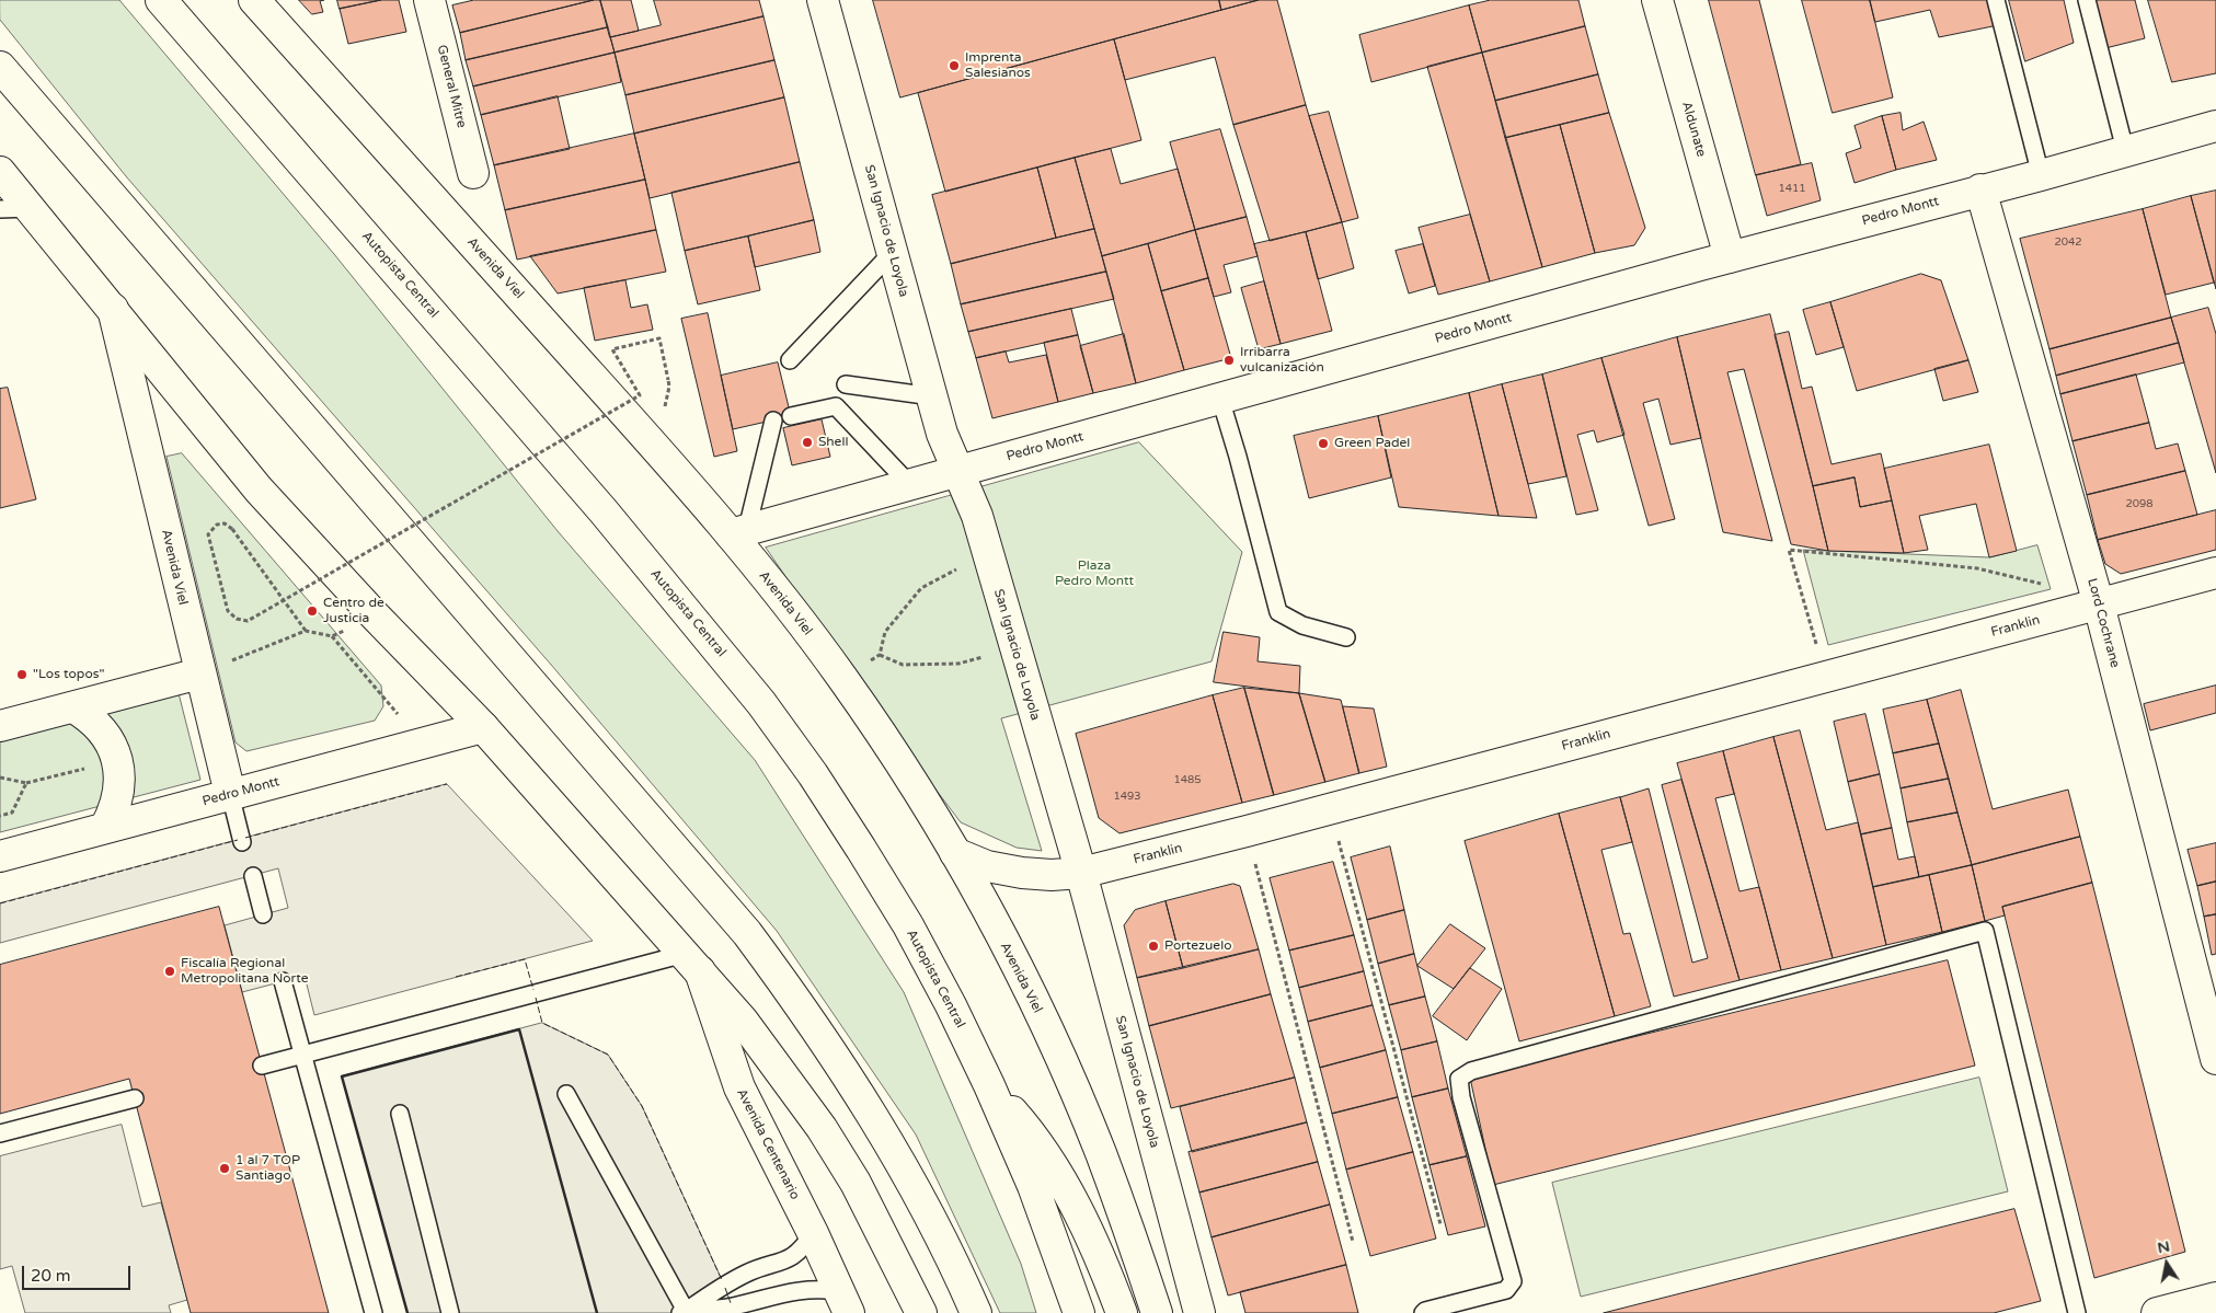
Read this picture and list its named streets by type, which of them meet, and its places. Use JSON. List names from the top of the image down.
{
  "streets": {
    "main road": [
      "General Mitre",
      "Aldunate",
      "Pedro Montt",
      "San Ignacio de Loyola",
      "Avenida Viel",
      "Autopista Central",
      "Lord Cochrane",
      "Franklin",
      "Avenida Centenario"
    ]
  },
  "crossings": [
    ["Aldunate", "Pedro Montt"],
    ["Pedro Montt", "San Ignacio de Loyola"],
    ["Pedro Montt", "Avenida Viel"],
    ["Pedro Montt", "Lord Cochrane"],
    ["San Ignacio de Loyola", "Franklin"],
    ["Avenida Viel", "Franklin"],
    ["Avenida Viel", "Avenida Centenario"],
    ["Lord Cochrane", "Franklin"]
  ],
  "parks": ["Plaza Pedro Montt"],
  "places": [
    "Imprenta Salesianos",
    "Irribarra vulcanización",
    "Shell",
    "Green Padel",
    "Centro de Justicia",
    "\"Los topos\"",
    "Portezuelo",
    "Fiscalía Regional Metropolitana Norte",
    "1 al 7 TOP Santiago"
  ],
  "house_numbers": [
    "1411",
    "2042",
    "2098",
    "1485",
    "1493"
  ],
  "scale_bar": "20 m",
  "north": "top"
}
